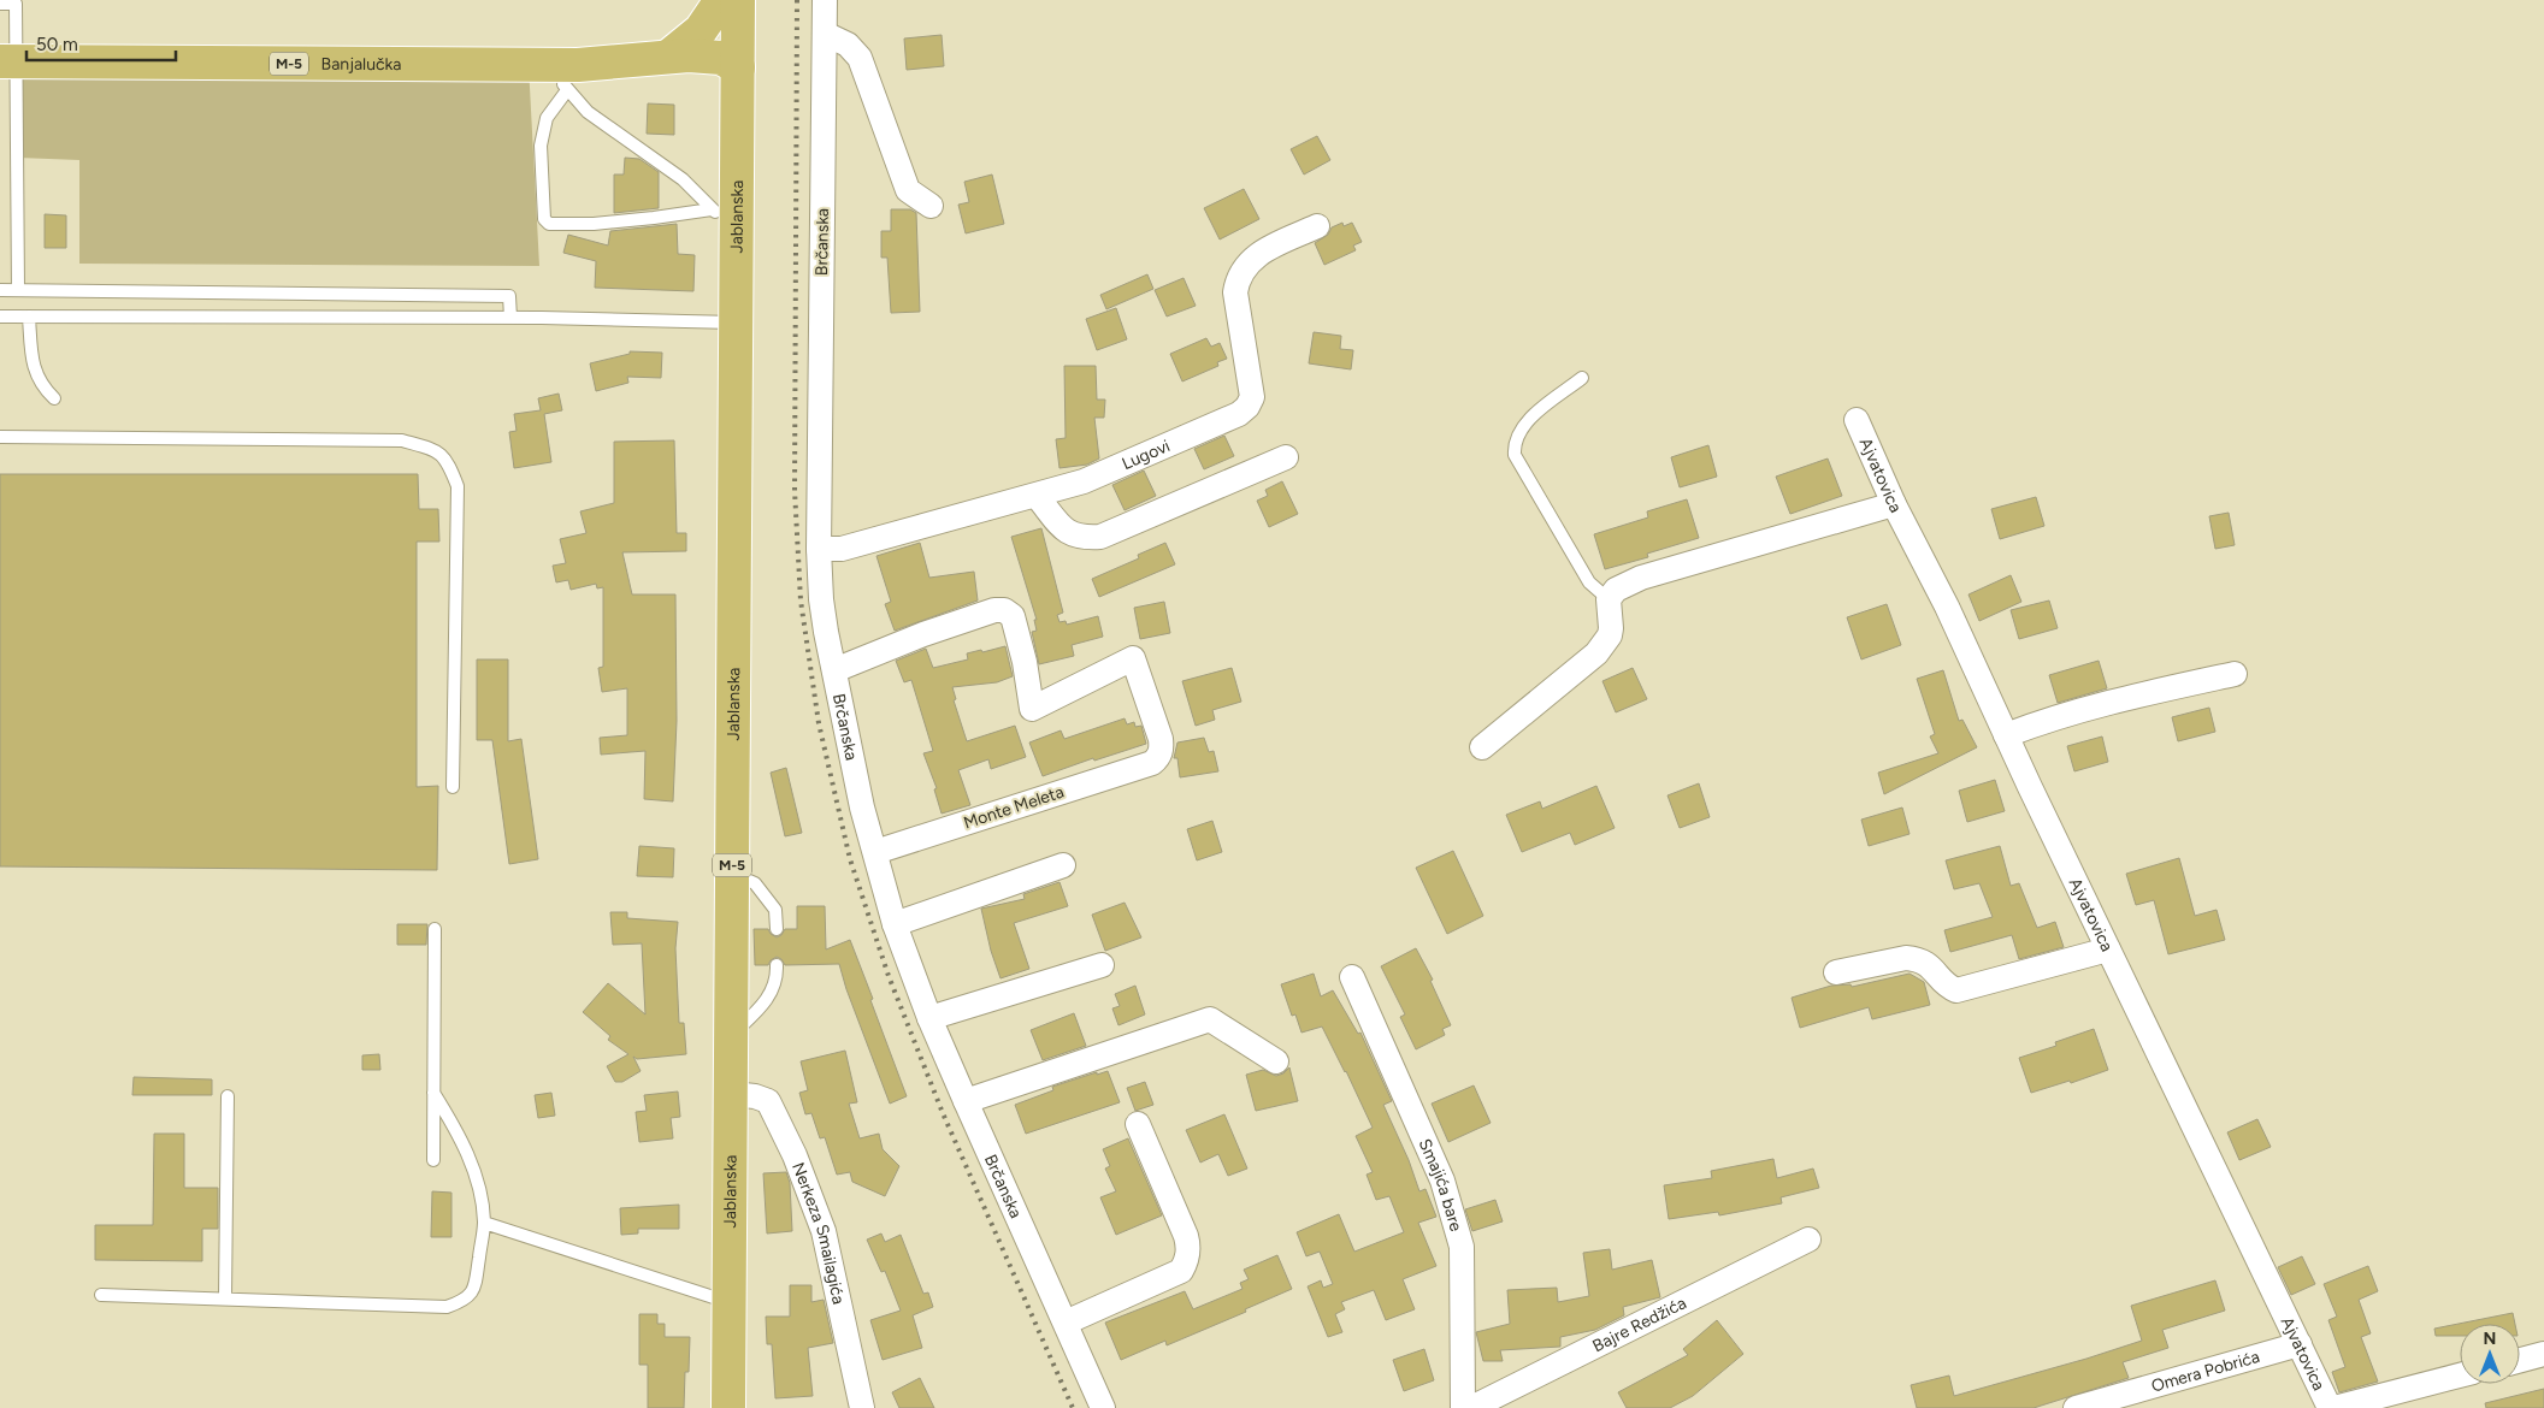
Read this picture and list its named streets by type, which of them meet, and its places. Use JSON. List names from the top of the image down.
{
  "streets": {
    "main road": ["M-5", "Banjalučka", "Jablanska"],
    "street": [
      "Brčanska",
      "Lugovi",
      "Ajvatovica",
      "Monte Meleta",
      "Smajića bare",
      "Nerkeza Smailagića",
      "Bajre Redžića",
      "Omera Pobrića"
    ]
  },
  "crossings": [
    ["M-5", "Banjalučka"],
    ["M-5", "Jablanska"],
    ["Jablanska", "Nerkeza Smailagića"],
    ["Brčanska", "Lugovi"],
    ["Brčanska", "Monte Meleta"],
    ["Ajvatovica", "Omera Pobrića"]
  ],
  "scale_bar": "50 m",
  "north": "top"
}
